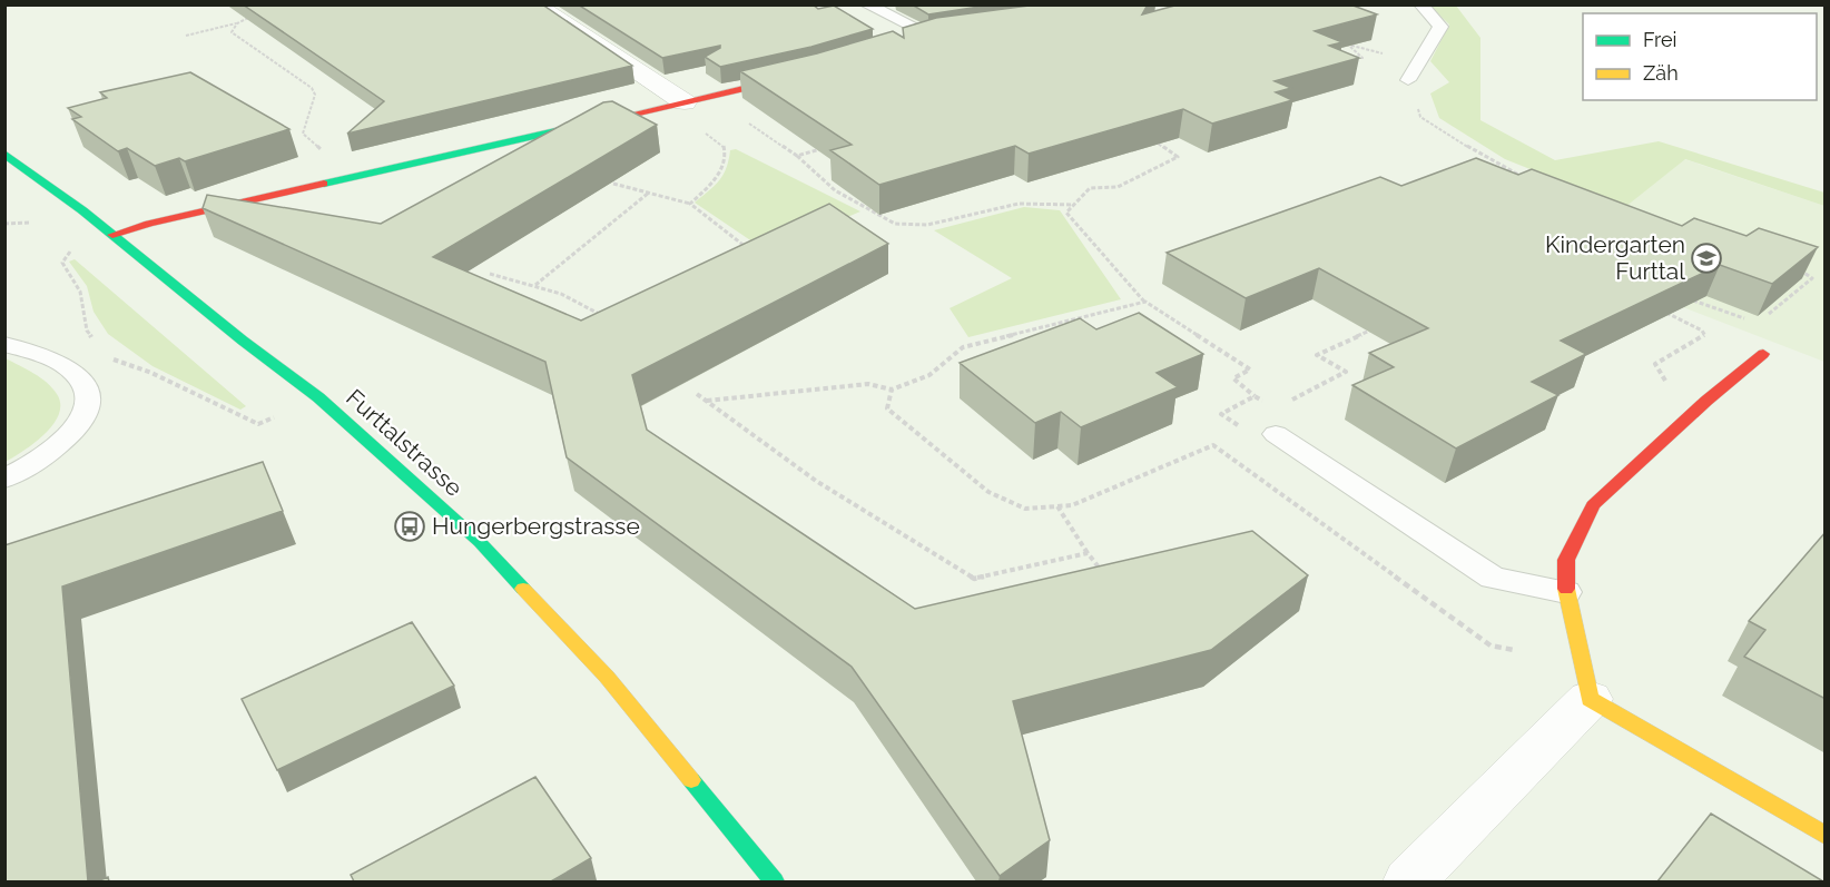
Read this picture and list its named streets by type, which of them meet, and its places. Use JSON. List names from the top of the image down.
{
  "streets": {
    "street": ["Furttalstrasse"]
  },
  "places": {
    "school or university": ["Kindergarten Furttal"],
    "bus stop": ["Hungerbergstrasse"]
  },
  "legend": ["Frei", "Zäh"]
}
